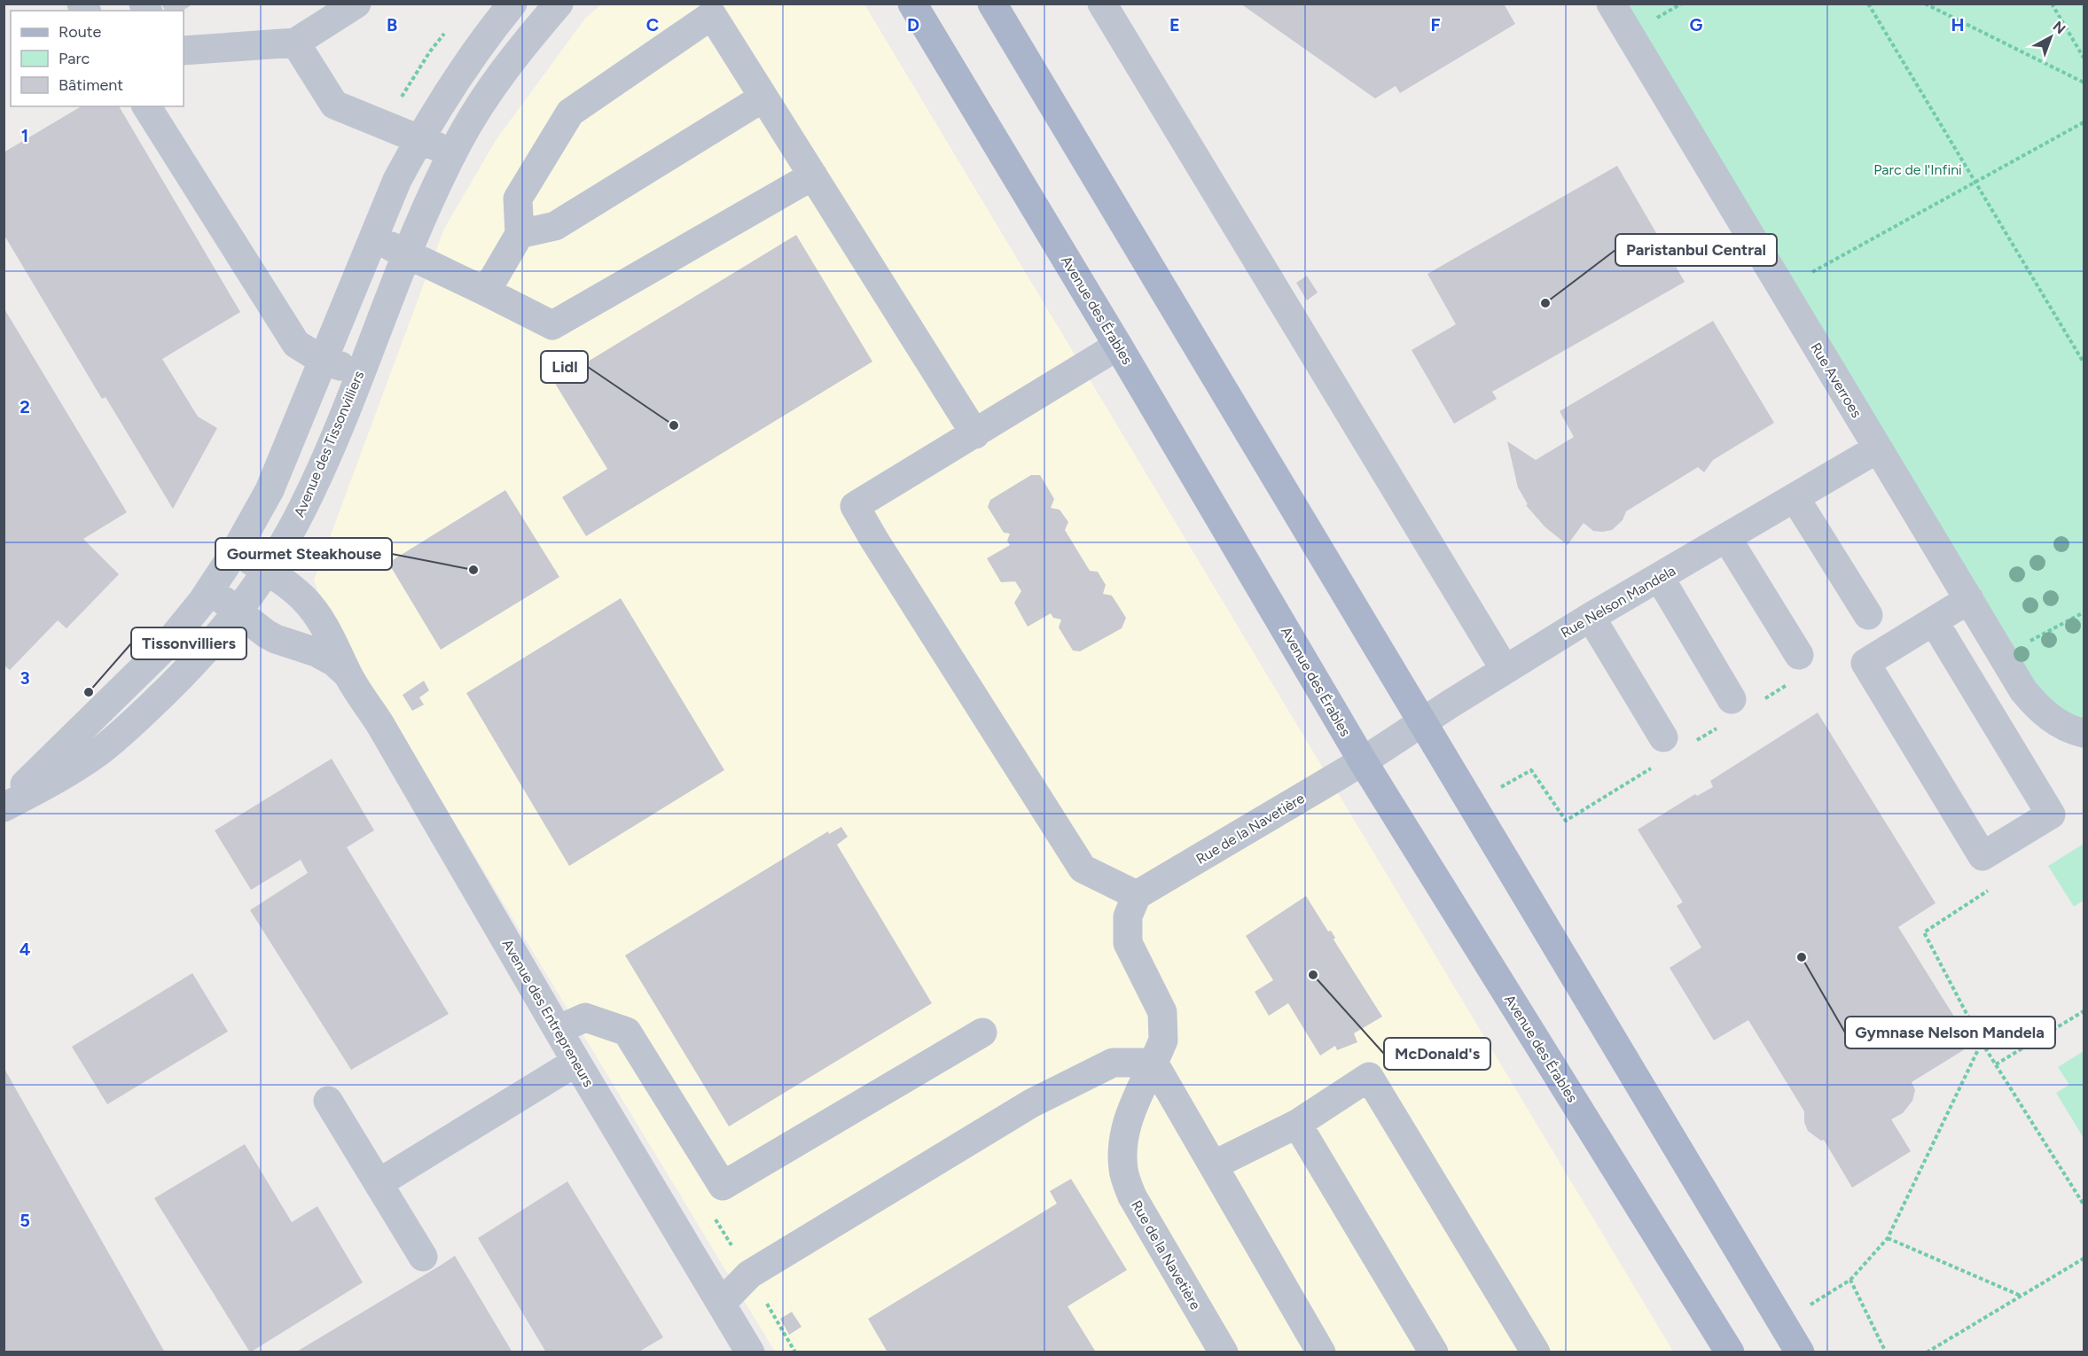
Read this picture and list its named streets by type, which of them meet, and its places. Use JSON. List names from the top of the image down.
{
  "streets": {
    "main road": ["Avenue des Érables"],
    "street": [
      "Rue Averroes",
      "Avenue des Tissonvilliers",
      "Rue Nelson Mandela",
      "Rue de la Navetière",
      "Avenue des Entrepreneurs"
    ]
  },
  "crossings": [
    ["Avenue des Érables", "Rue Nelson Mandela"],
    ["Avenue des Érables", "Rue de la Navetière"],
    ["Rue Averroes", "Rue Nelson Mandela"],
    ["Avenue des Tissonvilliers", "Avenue des Entrepreneurs"],
    ["Rue Nelson Mandela", "Rue de la Navetière"]
  ],
  "parks": ["Parc de l'Infini"],
  "places": [
    "Paristanbul Central",
    "Lidl",
    "Gourmet Steakhouse",
    "Tissonvilliers",
    "Gymnase Nelson Mandela",
    "McDonald's"
  ],
  "legend": ["Route", "Parc", "Bâtiment"],
  "north": "top right",
  "grid": {
    "columns": [
      "B",
      "C",
      "D",
      "E",
      "F",
      "G",
      "H"
    ],
    "rows": [
      "1",
      "2",
      "3",
      "4",
      "5"
    ]
  }
}
